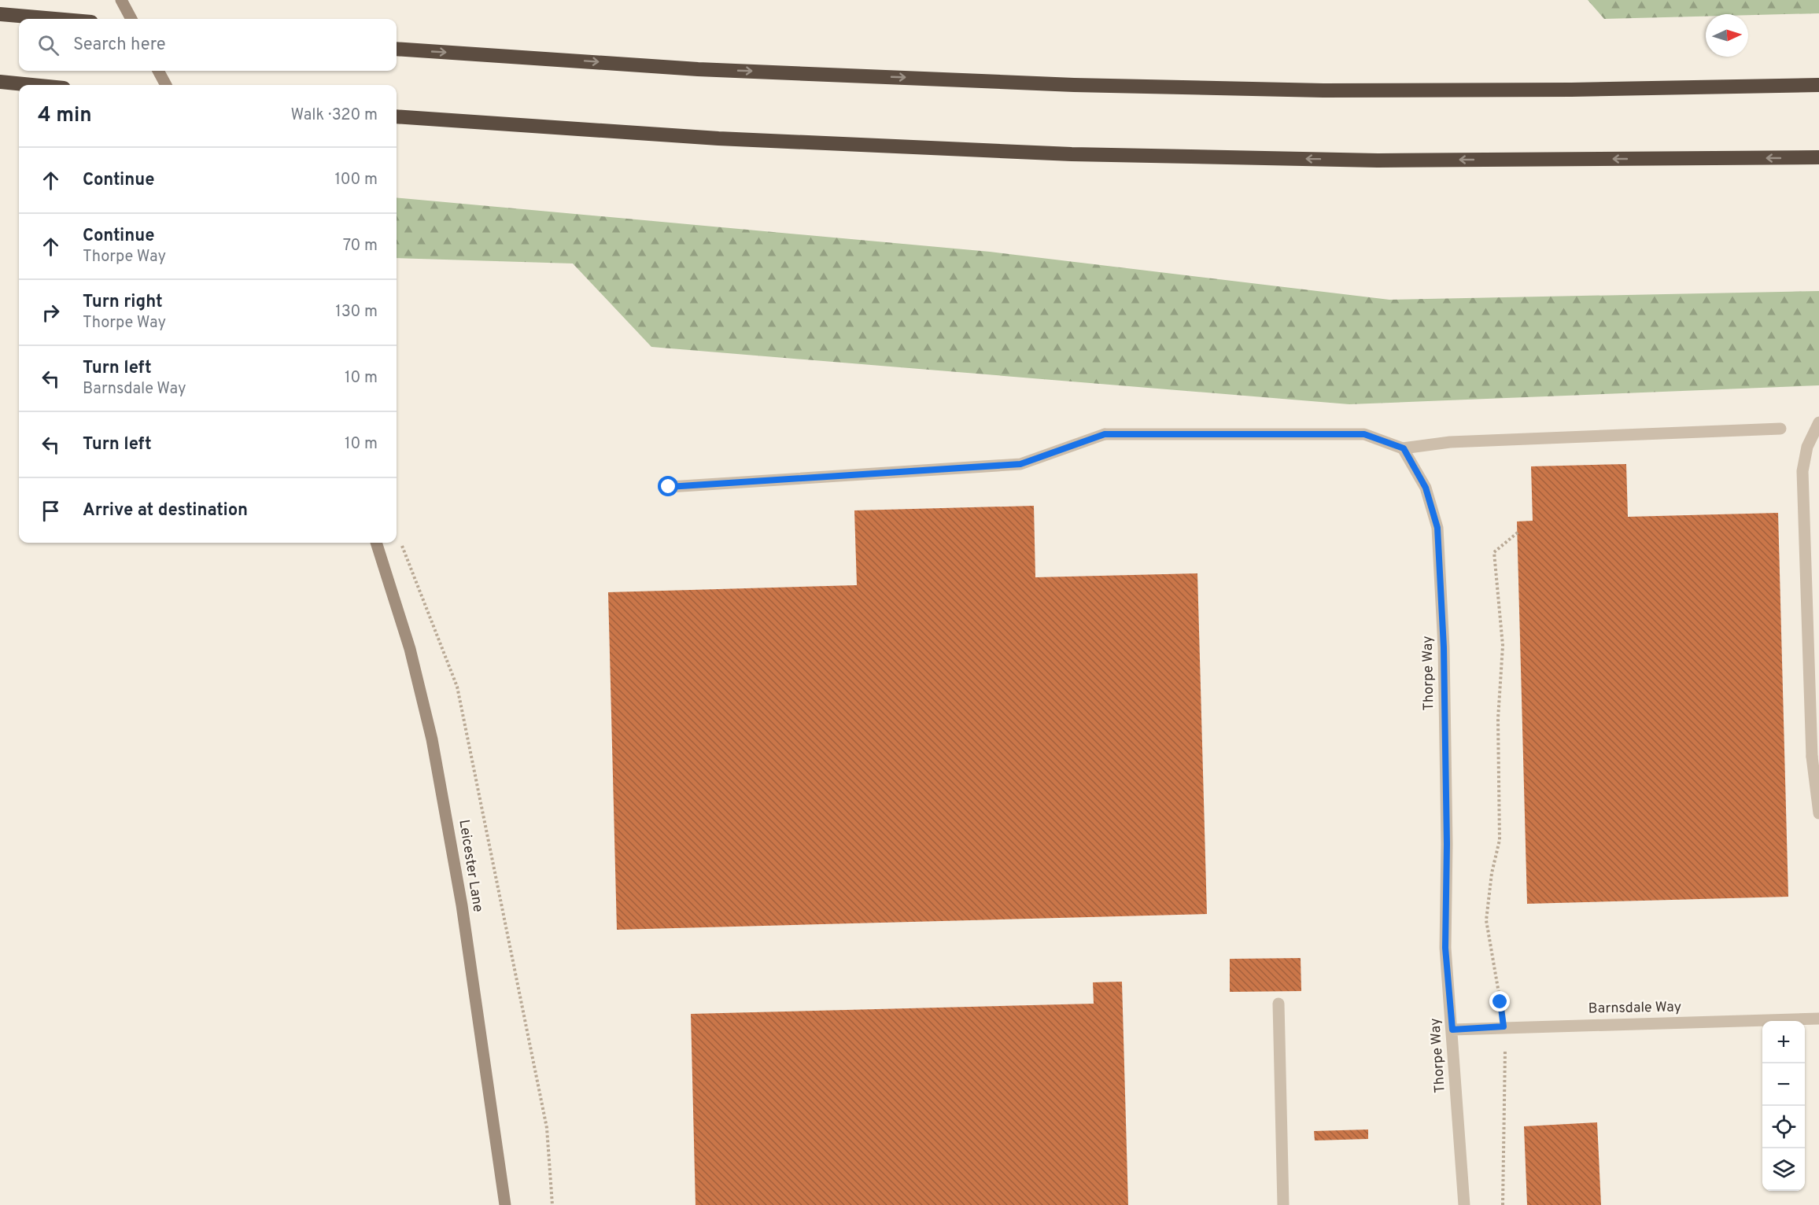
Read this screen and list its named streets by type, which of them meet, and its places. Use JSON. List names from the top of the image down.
{
  "streets": {
    "street": ["Thorpe Way", "Leicester Lane", "Barnsdale Way"]
  },
  "crossings": [
    ["Thorpe Way", "Barnsdale Way"]
  ],
  "north": "right",
  "page": {
    "search": "Search here",
    "heading": ["4 min", "Walk · 320 m"],
    "list": [
      ["Continue", "100 m"],
      ["Continue", "Thorpe Way", "70 m"],
      ["Turn right", "Thorpe Way", "130 m"],
      ["Turn left", "Barnsdale Way", "10 m"],
      ["Turn left", "10 m"],
      "Arrive at destination"
    ],
    "map_buttons": ["+", "−"]
  }
}
